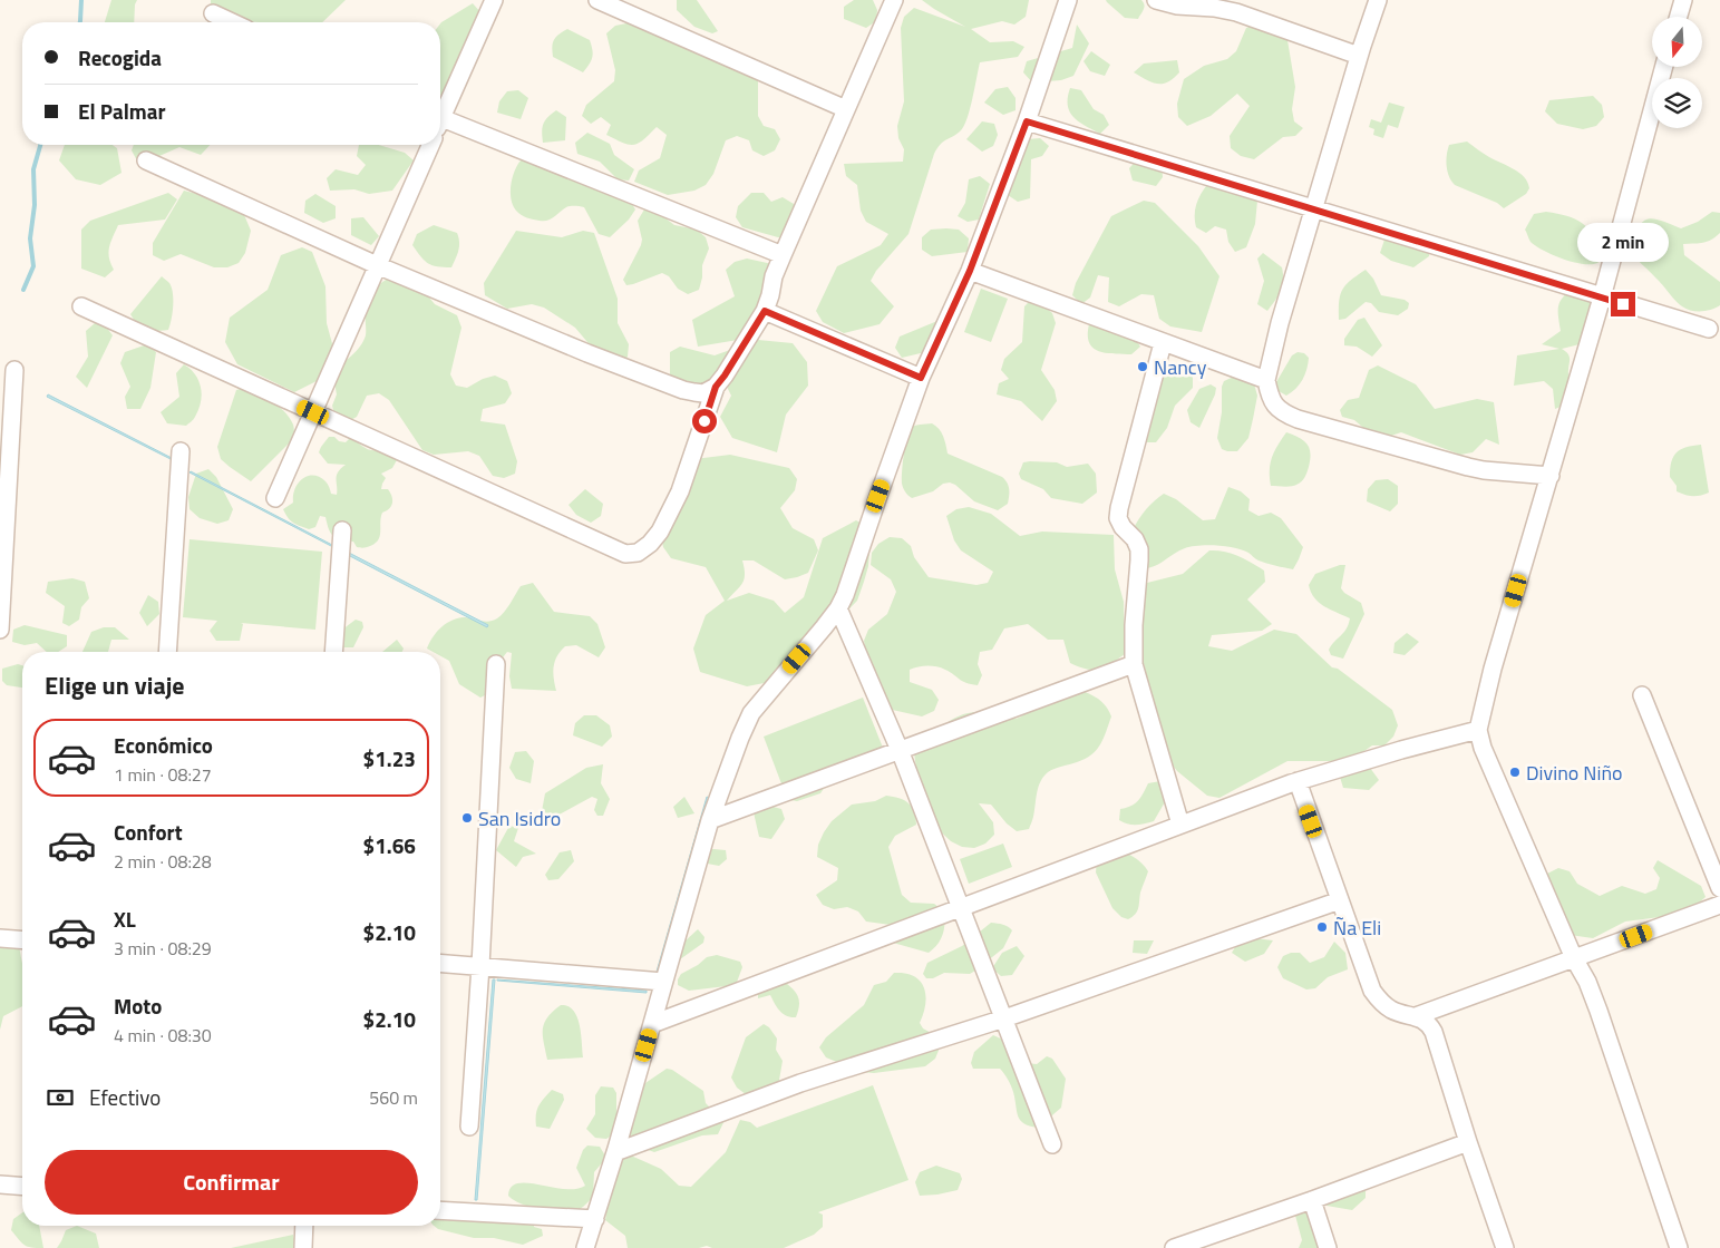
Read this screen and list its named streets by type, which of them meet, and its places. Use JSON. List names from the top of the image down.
{
  "places": [
    "Nancy",
    "Divino Niño",
    "San Isidro",
    "Ña Eli"
  ],
  "north": "bottom",
  "page": {
    "banner": ["Recogida", "El Palmar"],
    "bubble": "2 min",
    "heading": "Elige un viaje",
    "list": [
      {
        "name": "Económico",
        "note": "1 min · 08:27",
        "value": "$1.23"
      },
      {
        "name": "Confort",
        "note": "2 min · 08:28",
        "value": "$1.66"
      },
      {
        "name": "XL",
        "note": "3 min · 08:29",
        "value": "$2.10"
      },
      {
        "name": "Moto",
        "note": "4 min · 08:30",
        "value": "$2.10"
      }
    ],
    "pay": ["Efectivo", "560 m"],
    "buttons": "Confirmar"
  }
}
